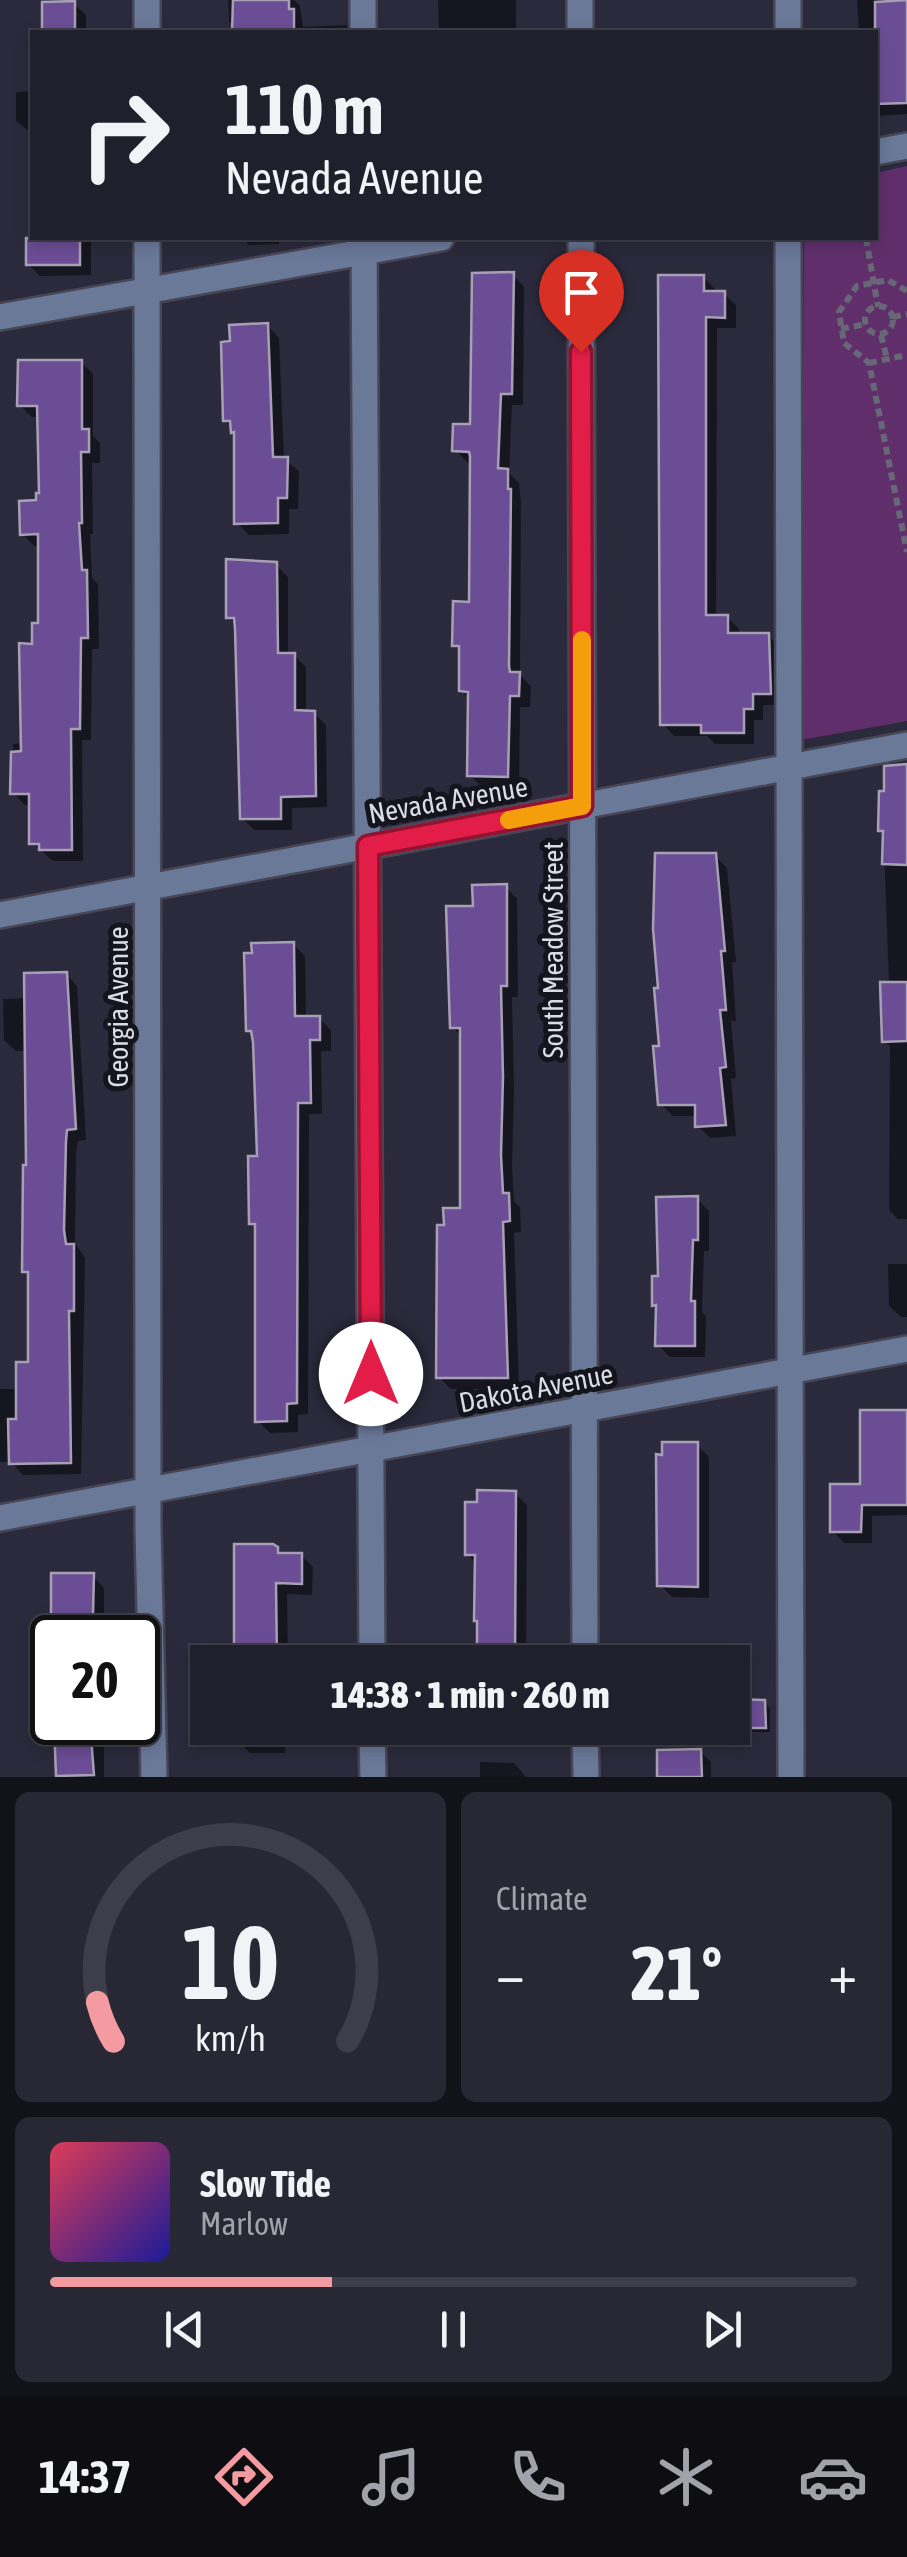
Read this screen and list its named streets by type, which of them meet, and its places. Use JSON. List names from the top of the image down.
{
  "streets": {
    "street": [
      "Nevada Avenue",
      "South Meadow Street",
      "Georgia Avenue",
      "Dakota Avenue"
    ]
  },
  "crossings": [
    ["Nevada Avenue", "South Meadow Street"],
    ["Nevada Avenue", "Georgia Avenue"],
    ["South Meadow Street", "Dakota Avenue"],
    ["Georgia Avenue", "Dakota Avenue"]
  ],
  "page": {
    "turn": ["110 m", "Nevada Avenue"],
    "limit": "20",
    "trip": "14:38 · 1 min · 260 m",
    "tile": "Climate",
    "heat": ["−", "21°", "+"],
    "song": ["Slow Tide", "Marlow"],
    "tabs": "14:37",
    "gauge": ["10", "km/h"]
  }
}
